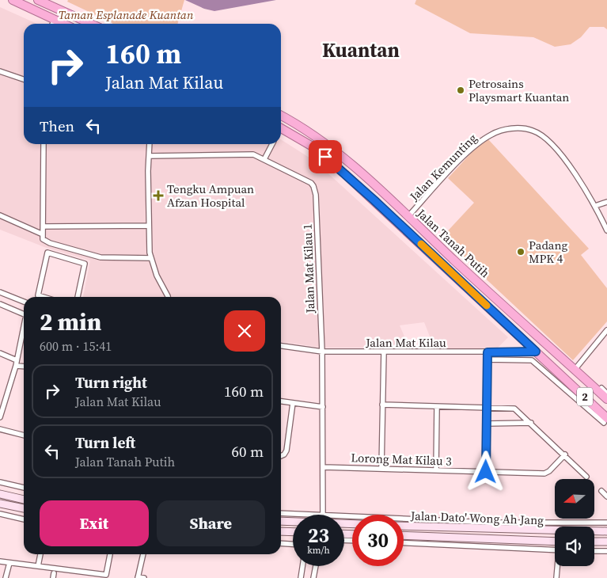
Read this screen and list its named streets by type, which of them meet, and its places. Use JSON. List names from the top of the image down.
{
  "streets": {
    "highway": ["Jalan Tanah Putih", "2"],
    "main road": ["Jalan Dato' Wong Ah Jang"],
    "street": [
      "Jalan Kemunting",
      "Jalan Mat Kilau 1",
      "Jalan Mat Kilau",
      "Lorong Mat Kilau 3"
    ]
  },
  "crossings": [
    ["Jalan Kemunting", "Jalan Tanah Putih"],
    ["Jalan Tanah Putih", "Jalan Mat Kilau"],
    ["Jalan Mat Kilau 1", "Jalan Mat Kilau"],
    ["Jalan Mat Kilau 1", "Lorong Mat Kilau 3"]
  ],
  "districts": ["Kuantan"],
  "parks": ["Taman Esplanade Kuantan"],
  "places": {
    "other": ["Petrosains Playsmart Kuantan", "Padang MPK 4"],
    "health": ["Tengku Ampuan Afzan Hospital"]
  },
  "north": "left",
  "page": {
    "turn": ["160 m", "Jalan Mat Kilau"],
    "then": "Then",
    "heading": ["2 min", "600 m · 15:41"],
    "list": [
      {
        "name": "Turn right",
        "note": "Jalan Mat Kilau",
        "value": "160 m"
      },
      {
        "name": "Turn left",
        "note": "Jalan Tanah Putih",
        "value": "60 m"
      }
    ],
    "buttons": ["Exit", "Share"],
    "speed": "23 km/h",
    "limit": "30"
  }
}
